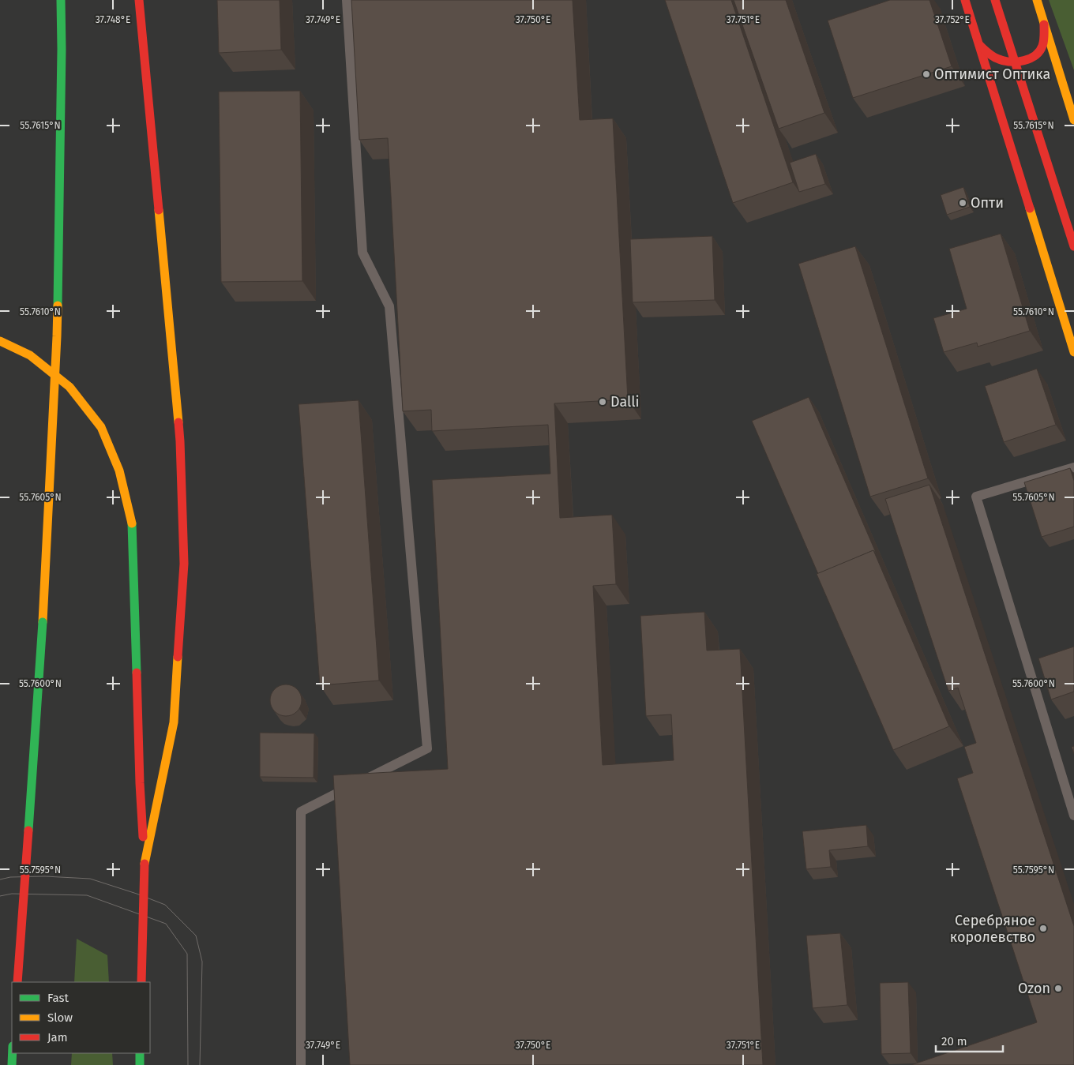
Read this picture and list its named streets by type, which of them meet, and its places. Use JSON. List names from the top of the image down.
{
  "places": [
    "Оптимист Оптика",
    "Опти",
    "Dalli",
    "Серебряное королевство",
    "Ozon"
  ],
  "legend": ["Fast", "Slow", "Jam"],
  "scale_bar": "20 m",
  "coordinates": [
    "37.748°E",
    "37.749°E",
    "37.750°E",
    "37.751°E",
    "37.752°E",
    "55.7615°N",
    "55.7610°N",
    "55.7605°N",
    "55.7600°N",
    "55.7595°N"
  ]
}
